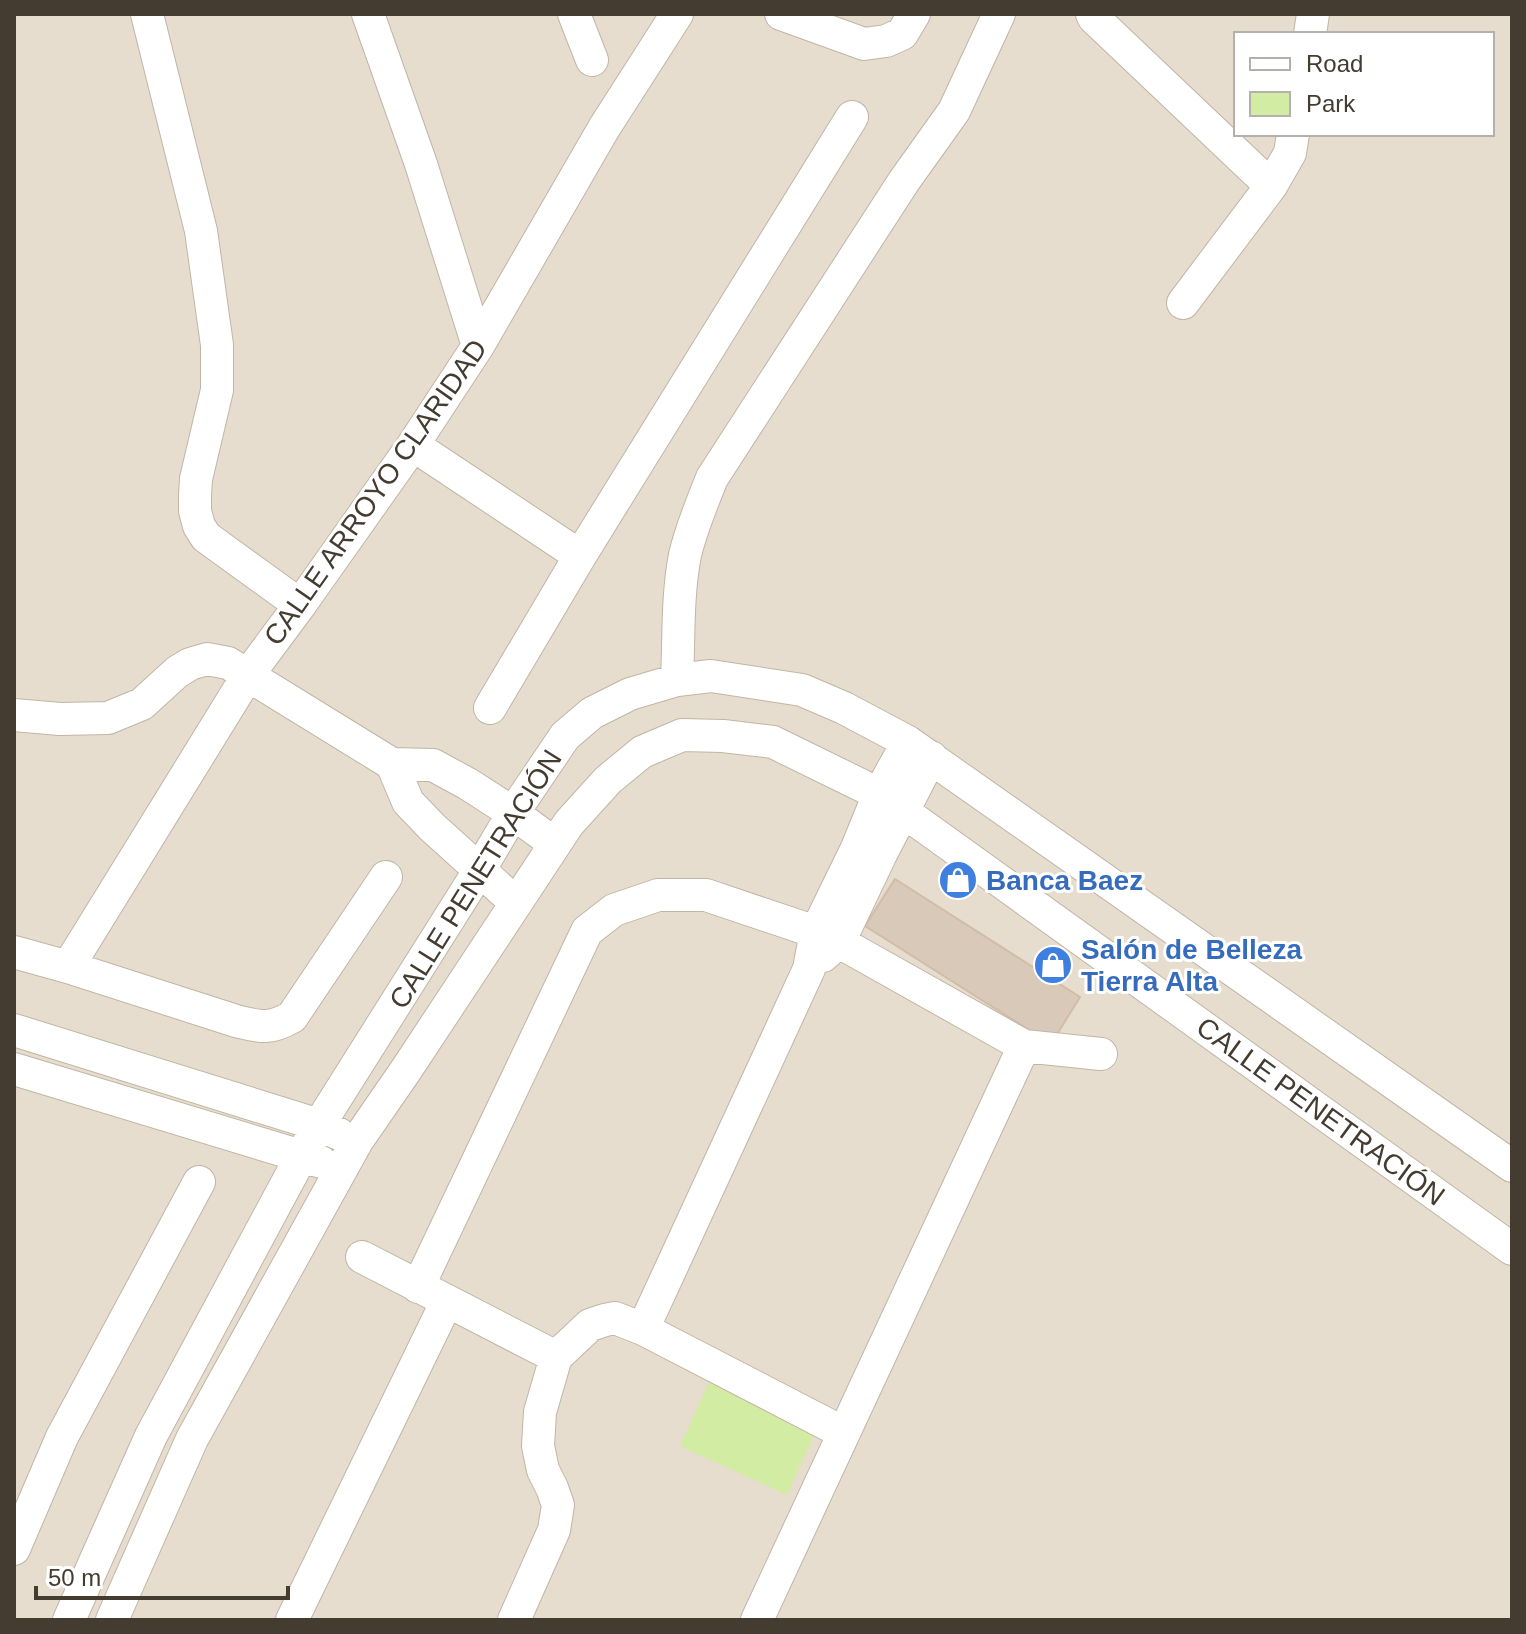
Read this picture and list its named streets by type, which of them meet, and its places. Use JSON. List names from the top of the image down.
{
  "streets": {
    "street": ["CALLE ARROYO CLARIDAD", "CALLE PENETRACIÓN"]
  },
  "places": {
    "shop": ["Banca Baez", "Salón de Belleza Tierra Alta"]
  },
  "legend": ["Road", "Park"],
  "scale_bar": "50 m"
}
